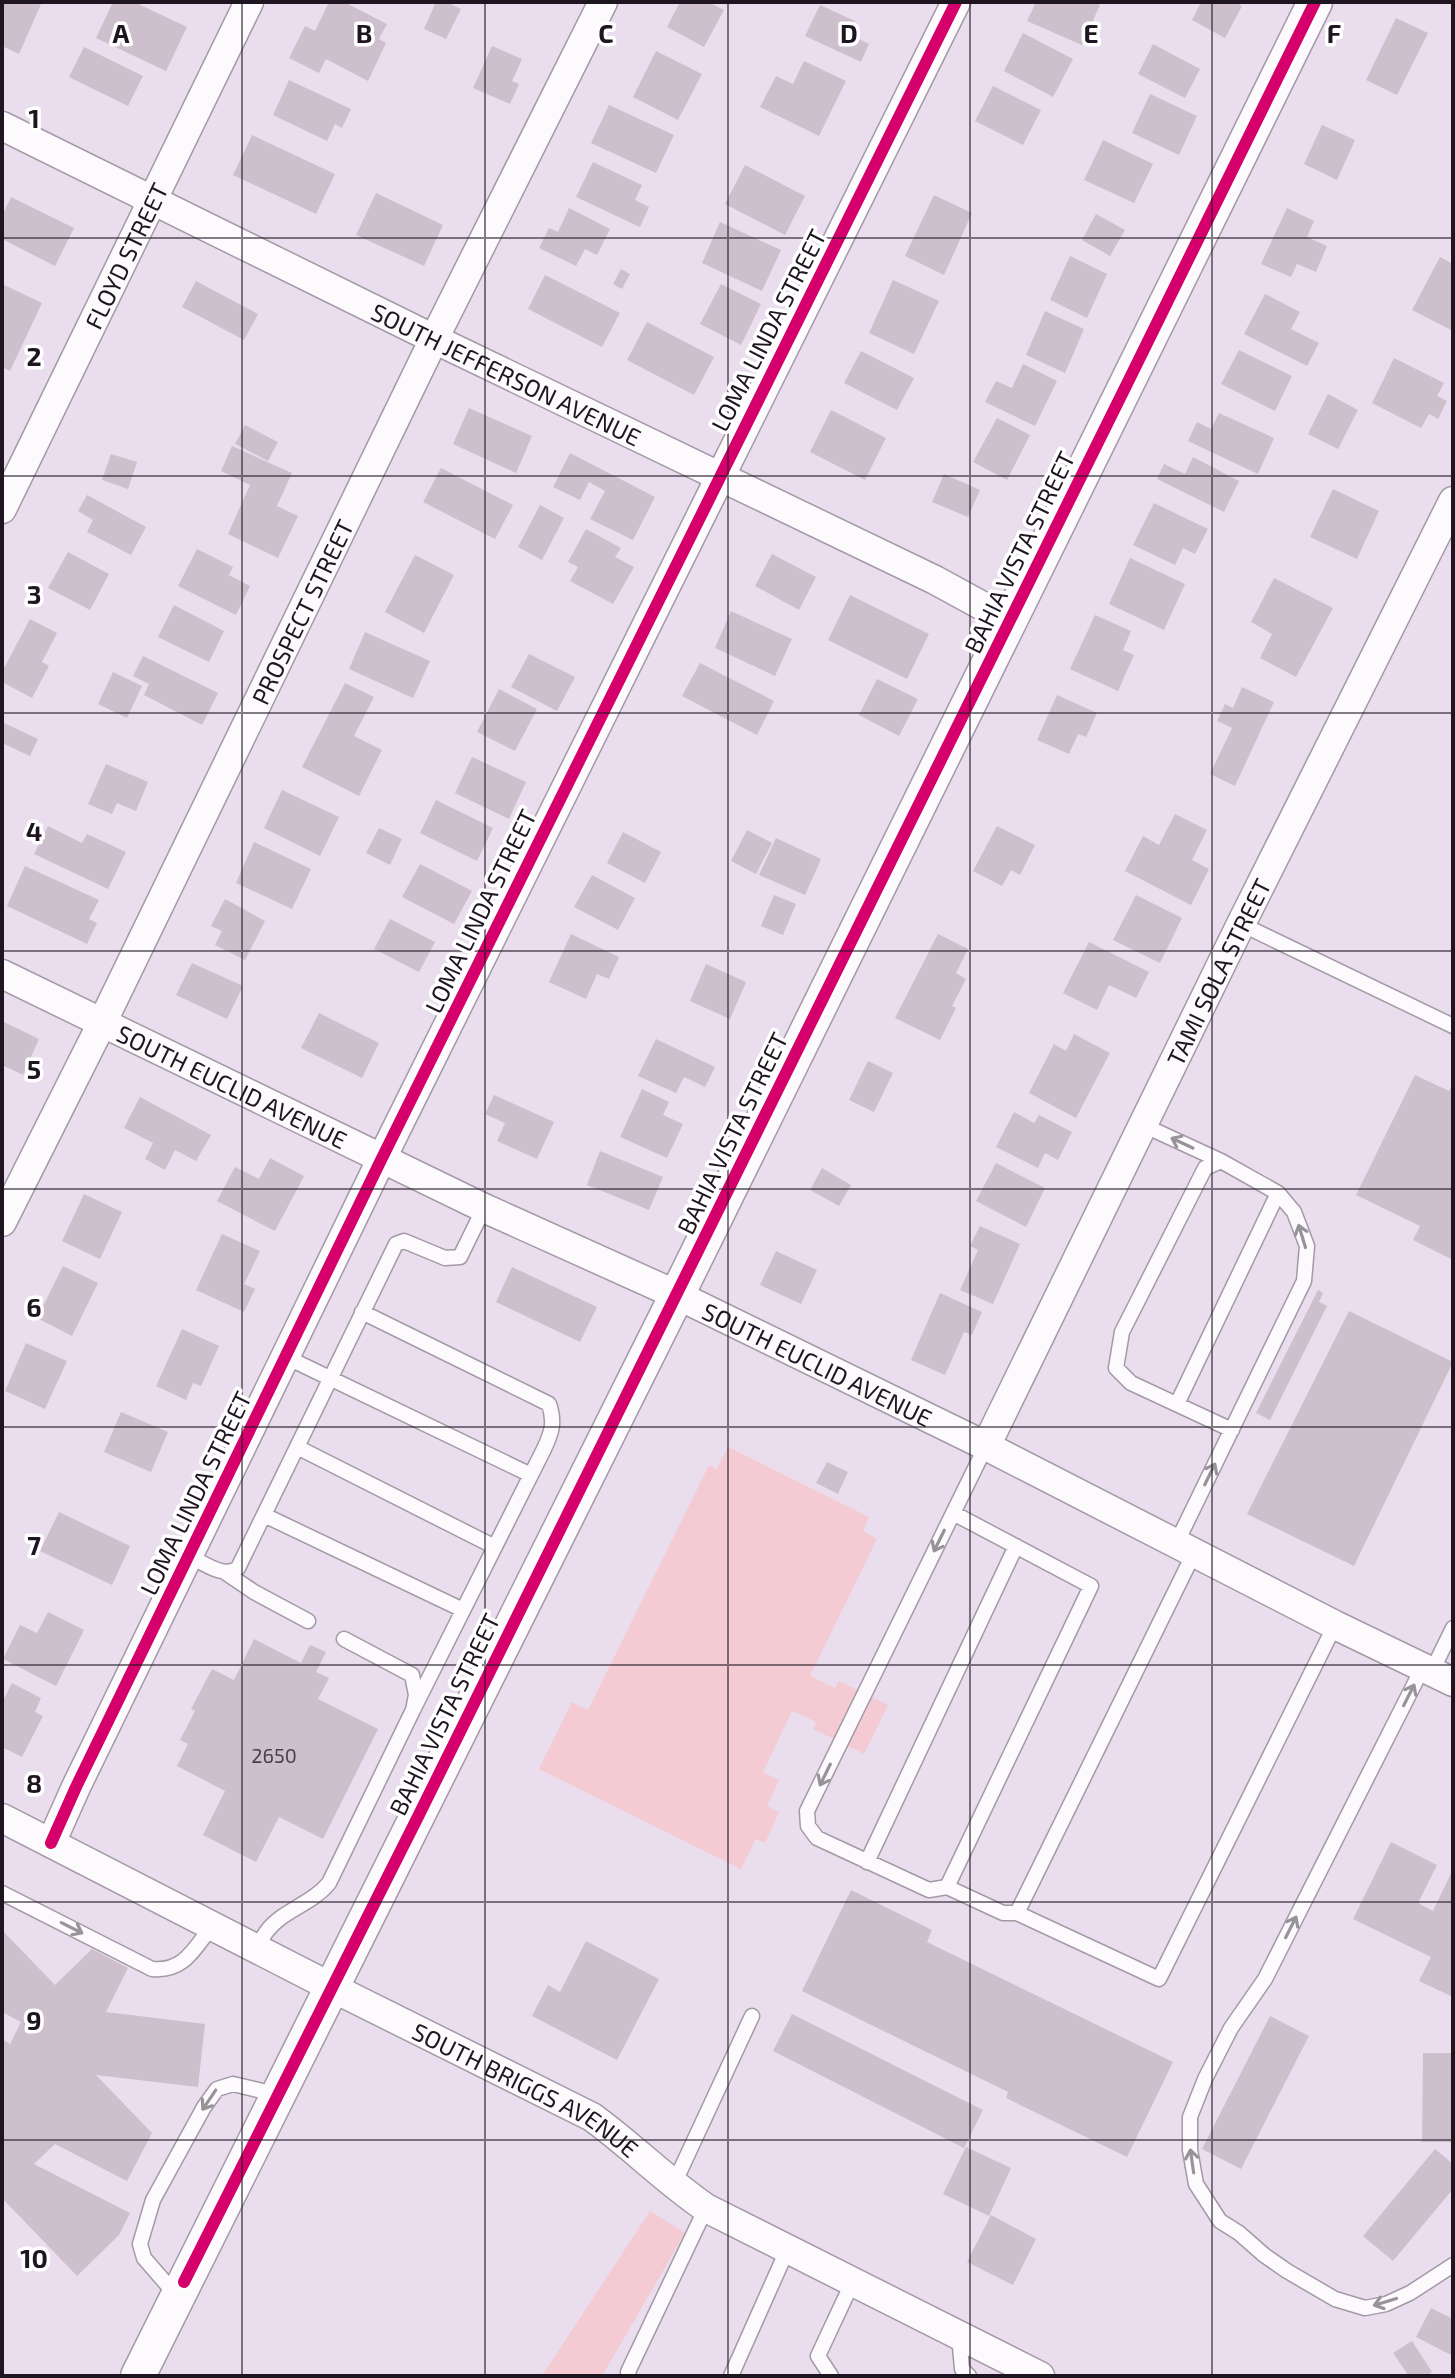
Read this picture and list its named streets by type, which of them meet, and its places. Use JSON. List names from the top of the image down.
{
  "streets": {
    "street": [
      "FLOYD STREET",
      "LOMA LINDA STREET",
      "SOUTH JEFFERSON AVENUE",
      "BAHIA VISTA STREET",
      "PROSPECT STREET",
      "TAMI SOLA STREET",
      "SOUTH EUCLID AVENUE",
      "SOUTH BRIGGS AVENUE"
    ]
  },
  "crossings": [
    ["FLOYD STREET", "SOUTH JEFFERSON AVENUE"],
    ["LOMA LINDA STREET", "SOUTH JEFFERSON AVENUE"],
    ["LOMA LINDA STREET", "SOUTH EUCLID AVENUE"],
    ["LOMA LINDA STREET", "SOUTH BRIGGS AVENUE"],
    ["SOUTH JEFFERSON AVENUE", "BAHIA VISTA STREET"],
    ["SOUTH JEFFERSON AVENUE", "PROSPECT STREET"],
    ["BAHIA VISTA STREET", "SOUTH EUCLID AVENUE"],
    ["BAHIA VISTA STREET", "SOUTH BRIGGS AVENUE"],
    ["PROSPECT STREET", "SOUTH EUCLID AVENUE"],
    ["TAMI SOLA STREET", "SOUTH EUCLID AVENUE"]
  ],
  "house_numbers": ["2650"],
  "grid": {
    "columns": [
      "A",
      "B",
      "C",
      "D",
      "E",
      "F"
    ],
    "rows": [
      "1",
      "2",
      "3",
      "4",
      "5",
      "6",
      "7",
      "8",
      "9",
      "10"
    ]
  }
}
